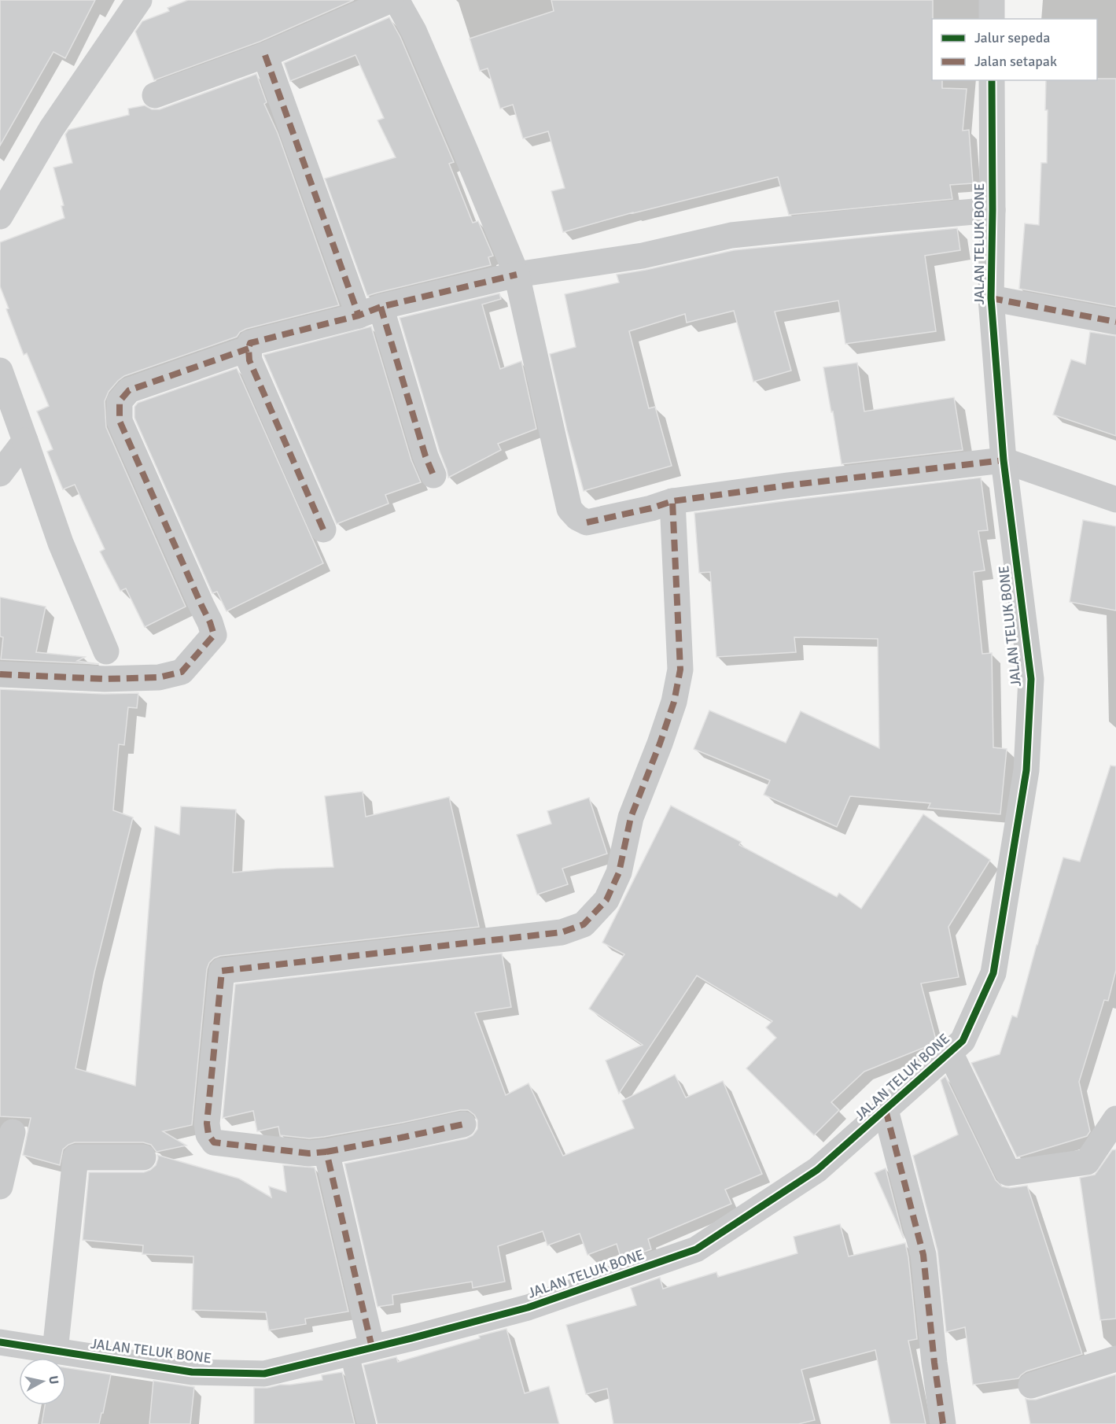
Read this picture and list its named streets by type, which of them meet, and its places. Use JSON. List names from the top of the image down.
{
  "streets": {
    "street": ["JALAN TELUK BONE"]
  },
  "legend": ["Jalur sepeda", "Jalan setapak"],
  "north": "right"
}
